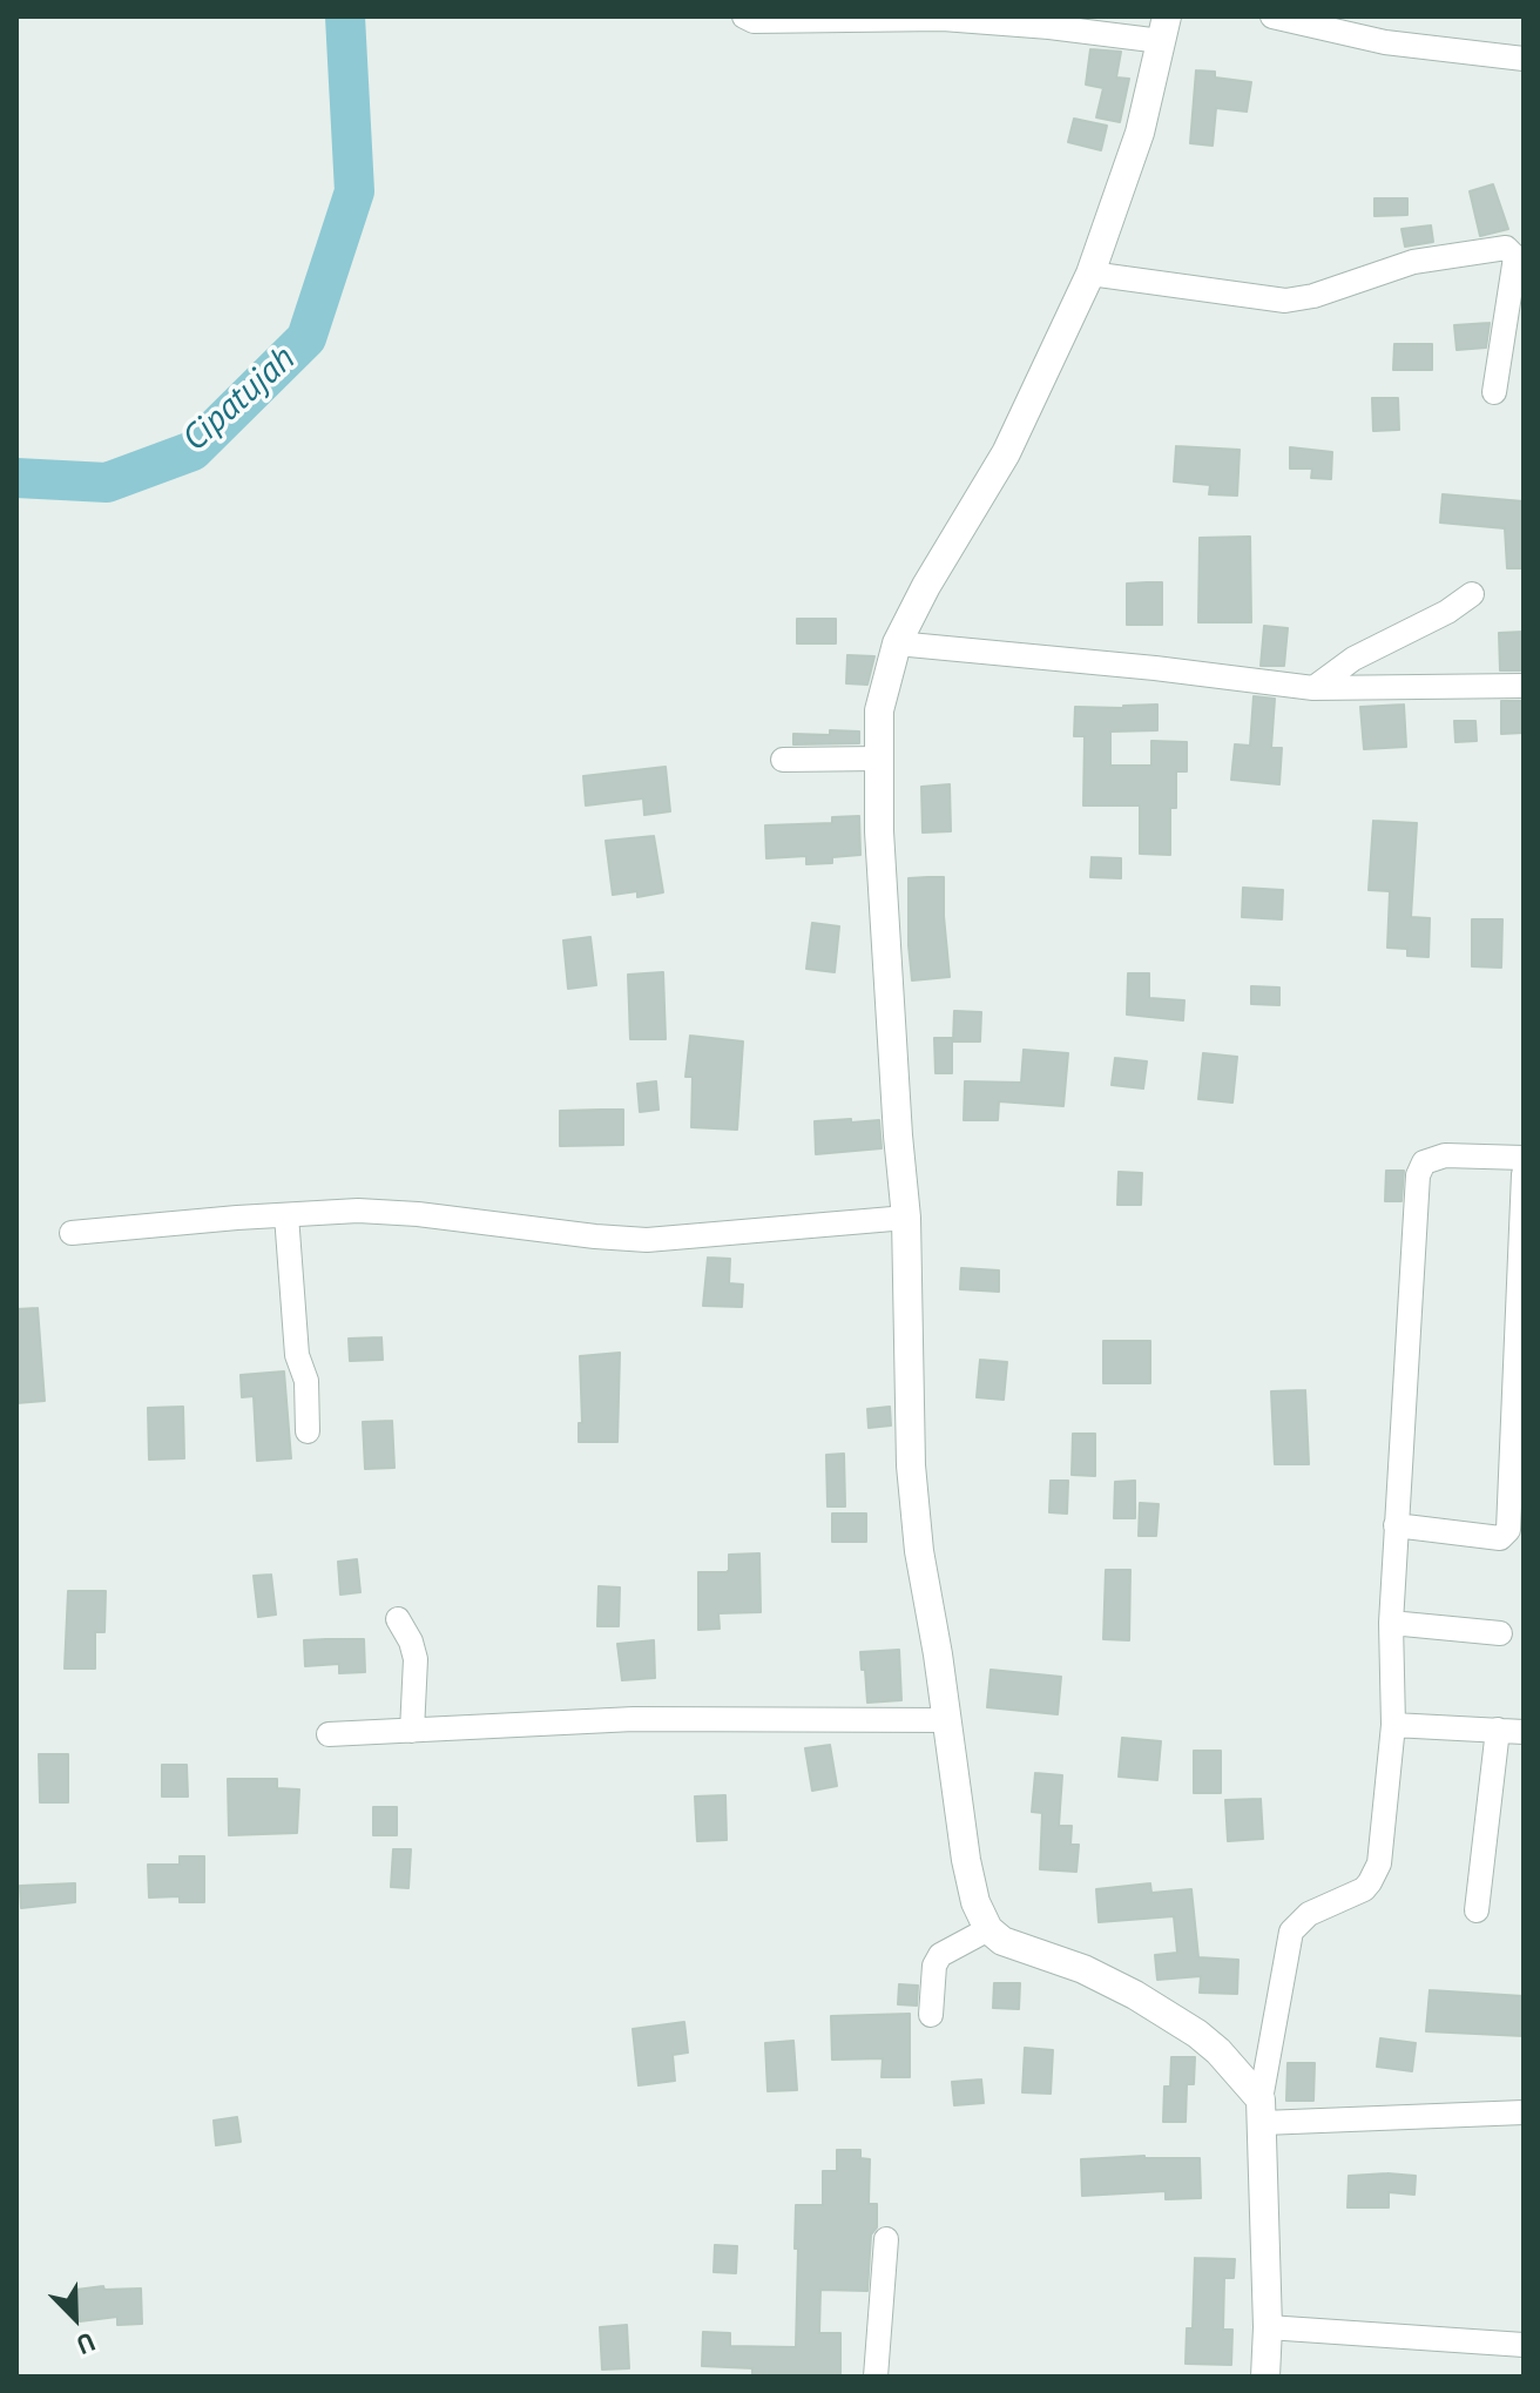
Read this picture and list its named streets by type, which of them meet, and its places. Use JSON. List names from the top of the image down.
{
  "water": ["Cipatujah"],
  "north": "bottom right"
}
